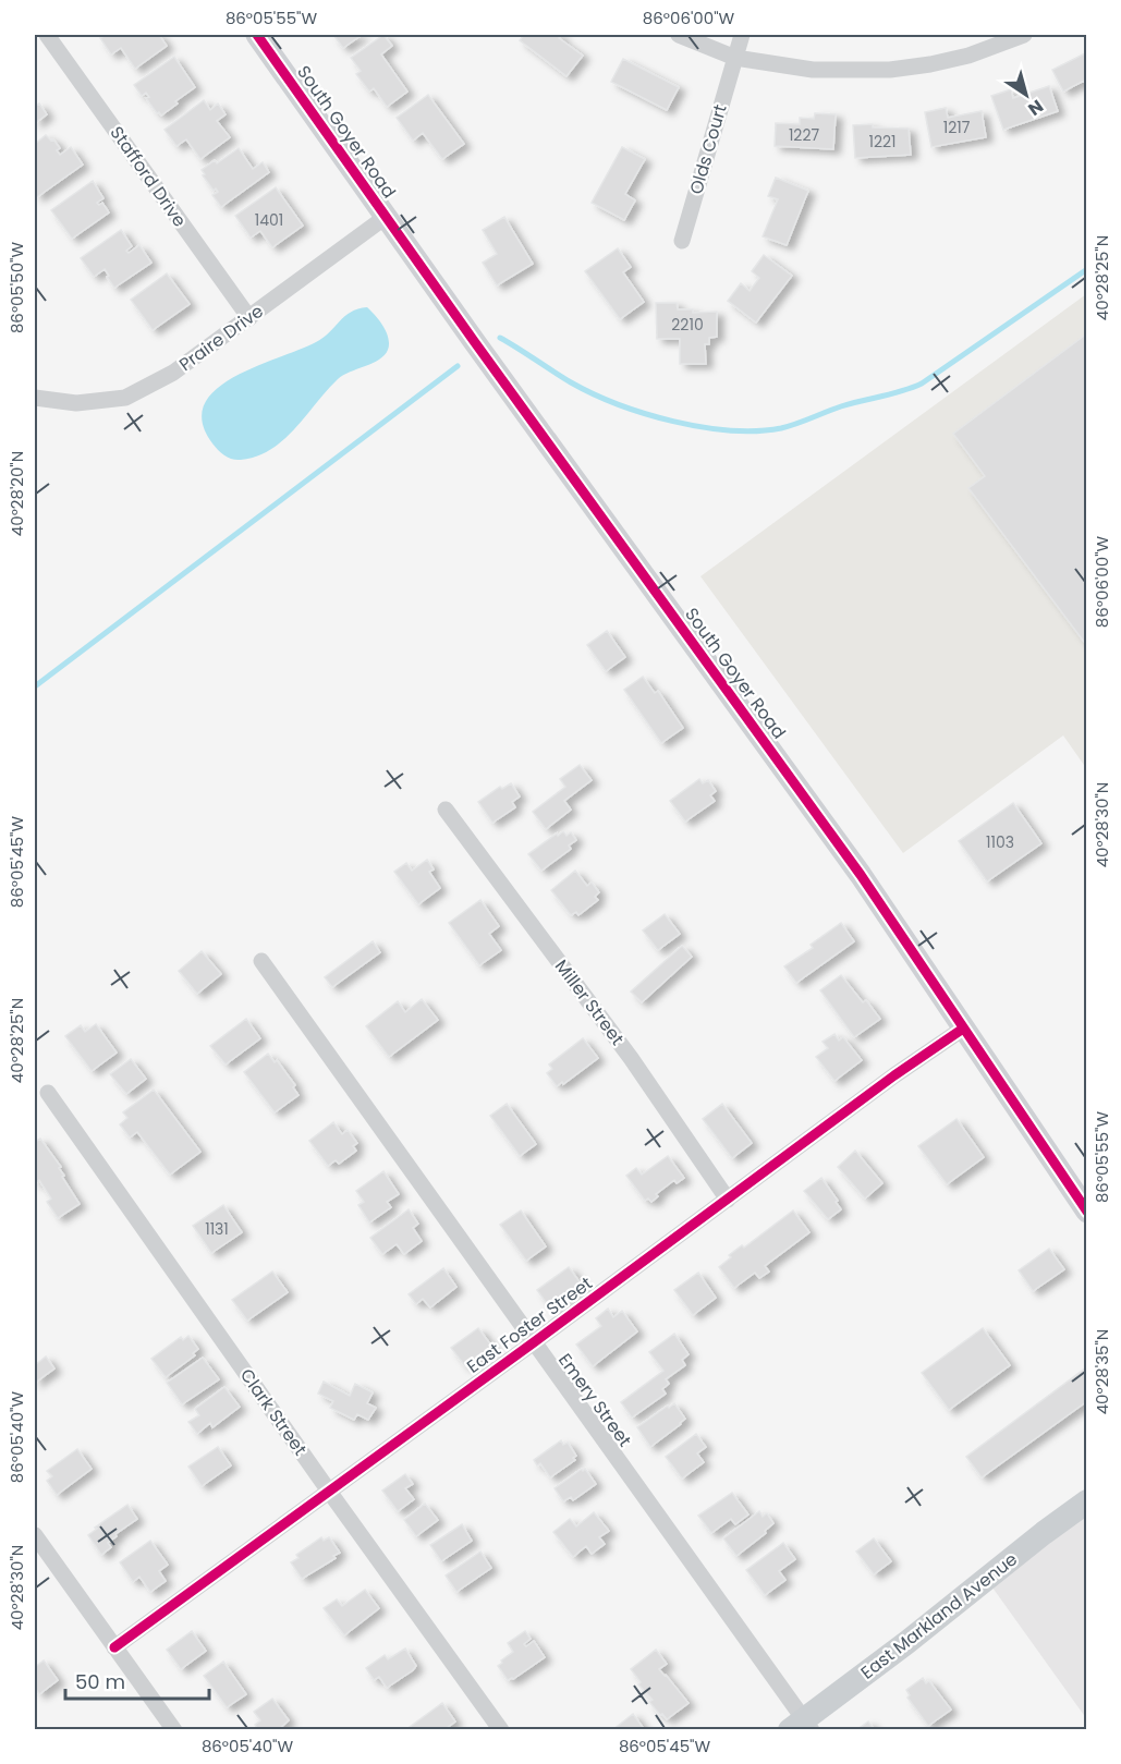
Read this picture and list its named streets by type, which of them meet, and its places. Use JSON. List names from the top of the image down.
{
  "streets": {
    "main road": ["East Markland Avenue"],
    "street": [
      "South Goyer Road",
      "Olds Court",
      "Stafford Drive",
      "Praire Drive",
      "Miller Street",
      "East Foster Street",
      "Emery Street",
      "Clark Street"
    ]
  },
  "crossings": [
    ["South Goyer Road", "Praire Drive"],
    ["South Goyer Road", "East Foster Street"],
    ["Stafford Drive", "Praire Drive"],
    ["Miller Street", "East Foster Street"],
    ["East Foster Street", "Emery Street"],
    ["East Foster Street", "Clark Street"],
    ["Emery Street", "East Markland Avenue"]
  ],
  "house_numbers": [
    "1217",
    "1227",
    "1221",
    "1401",
    "2210",
    "1103",
    "1131"
  ],
  "scale_bar": "50 m",
  "north": "bottom right",
  "coordinates": [
    "86°05'55\"W",
    "86°06'00\"W",
    "40°28'25\"N",
    "86°05'50\"W",
    "40°28'20\"N",
    "40°28'30\"N",
    "86°05'45\"W",
    "40°28'35\"N",
    "86°05'40\"W"
  ]
}
